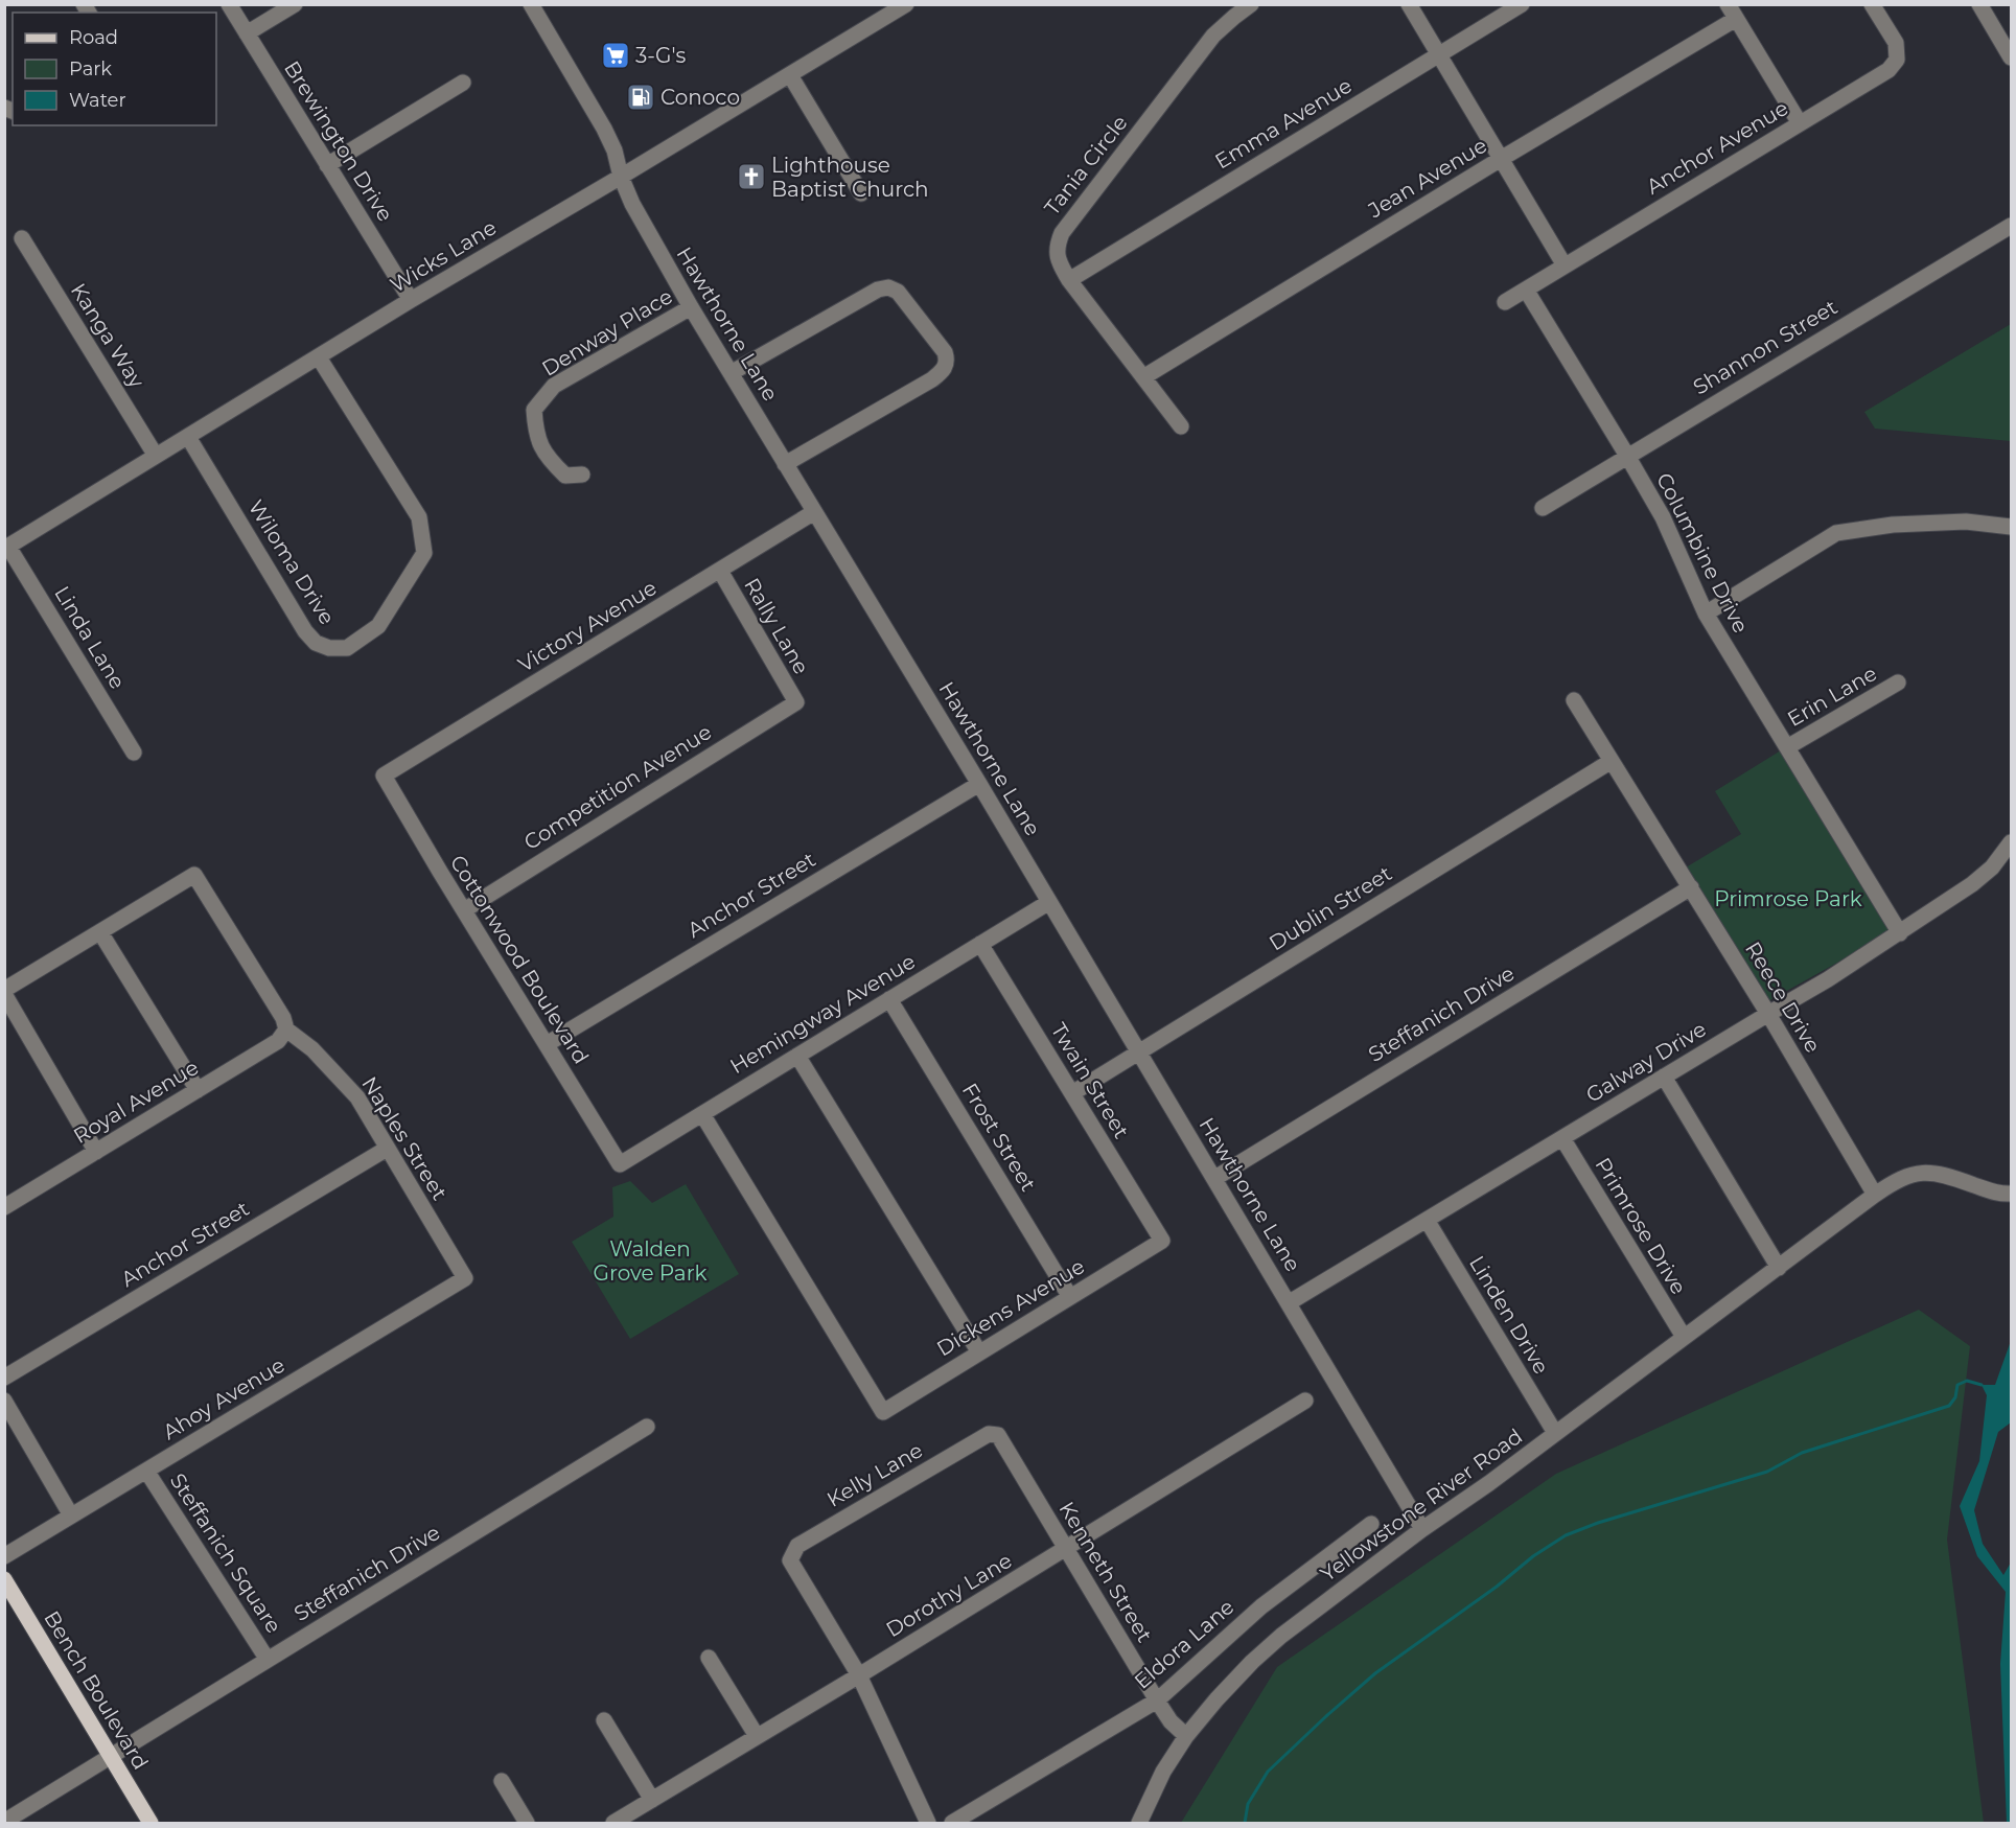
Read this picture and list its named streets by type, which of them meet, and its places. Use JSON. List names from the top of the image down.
{
  "streets": {
    "main road": ["Bench Boulevard"],
    "street": [
      "Emma Avenue",
      "Brewington Drive",
      "Anchor Avenue",
      "Tania Circle",
      "Jean Avenue",
      "Wicks Lane",
      "Hawthorne Lane",
      "Denway Place",
      "Kanga Way",
      "Shannon Street",
      "Columbine Drive",
      "Wiloma Drive",
      "Victory Avenue",
      "Rally Lane",
      "Linda Lane",
      "Erin Lane",
      "Competition Avenue",
      "Anchor Street",
      "Dublin Street",
      "Cottonwood Boulevard",
      "Reece Drive",
      "Hemingway Avenue",
      "Steffanich Drive",
      "Galway Drive",
      "Twain Street",
      "Royal Avenue",
      "Frost Street",
      "Naples Street",
      "Primrose Drive",
      "Dickens Avenue",
      "Linden Drive",
      "Ahoy Avenue",
      "Kelly Lane",
      "Yellowstone River Road",
      "Steffanich Square",
      "Kenneth Street",
      "Dorothy Lane",
      "Eldora Lane"
    ]
  },
  "crossings": [
    ["Emma Avenue", "Tania Circle"],
    ["Brewington Drive", "Wicks Lane"],
    ["Anchor Avenue", "Columbine Drive"],
    ["Tania Circle", "Jean Avenue"],
    ["Wicks Lane", "Hawthorne Lane"],
    ["Wicks Lane", "Kanga Way"],
    ["Wicks Lane", "Wiloma Drive"],
    ["Wicks Lane", "Linda Lane"],
    ["Hawthorne Lane", "Denway Place"],
    ["Hawthorne Lane", "Victory Avenue"],
    ["Hawthorne Lane", "Anchor Street"],
    ["Hawthorne Lane", "Dublin Street"],
    ["Hawthorne Lane", "Hemingway Avenue"],
    ["Hawthorne Lane", "Steffanich Drive"],
    ["Hawthorne Lane", "Galway Drive"],
    ["Hawthorne Lane", "Yellowstone River Road"],
    ["Shannon Street", "Columbine Drive"],
    ["Columbine Drive", "Erin Lane"],
    ["Columbine Drive", "Galway Drive"],
    ["Victory Avenue", "Rally Lane"],
    ["Victory Avenue", "Cottonwood Boulevard"],
    ["Rally Lane", "Competition Avenue"],
    ["Competition Avenue", "Cottonwood Boulevard"],
    ["Anchor Street", "Cottonwood Boulevard"],
    ["Anchor Street", "Naples Street"],
    ["Dublin Street", "Reece Drive"],
    ["Dublin Street", "Twain Street"],
    ["Cottonwood Boulevard", "Hemingway Avenue"],
    ["Reece Drive", "Steffanich Drive"],
    ["Reece Drive", "Galway Drive"],
    ["Reece Drive", "Yellowstone River Road"],
    ["Hemingway Avenue", "Twain Street"],
    ["Hemingway Avenue", "Frost Street"],
    ["Hemingway Avenue", "Dickens Avenue"],
    ["Steffanich Drive", "Steffanich Square"],
    ["Steffanich Drive", "Bench Boulevard"],
    ["Galway Drive", "Primrose Drive"],
    ["Galway Drive", "Linden Drive"],
    ["Twain Street", "Dickens Avenue"],
    ["Royal Avenue", "Naples Street"],
    ["Frost Street", "Dickens Avenue"],
    ["Naples Street", "Ahoy Avenue"],
    ["Primrose Drive", "Yellowstone River Road"],
    ["Linden Drive", "Yellowstone River Road"],
    ["Ahoy Avenue", "Steffanich Square"],
    ["Kelly Lane", "Kenneth Street"],
    ["Kelly Lane", "Dorothy Lane"],
    ["Yellowstone River Road", "Kenneth Street"],
    ["Kenneth Street", "Dorothy Lane"],
    ["Kenneth Street", "Eldora Lane"]
  ],
  "parks": ["Primrose Park", "Walden Grove Park"],
  "places": {
    "supermarket": ["3-G's"],
    "fuel station": ["Conoco"],
    "church": ["Lighthouse Baptist Church"]
  },
  "legend": ["Road", "Park", "Water"]
}
